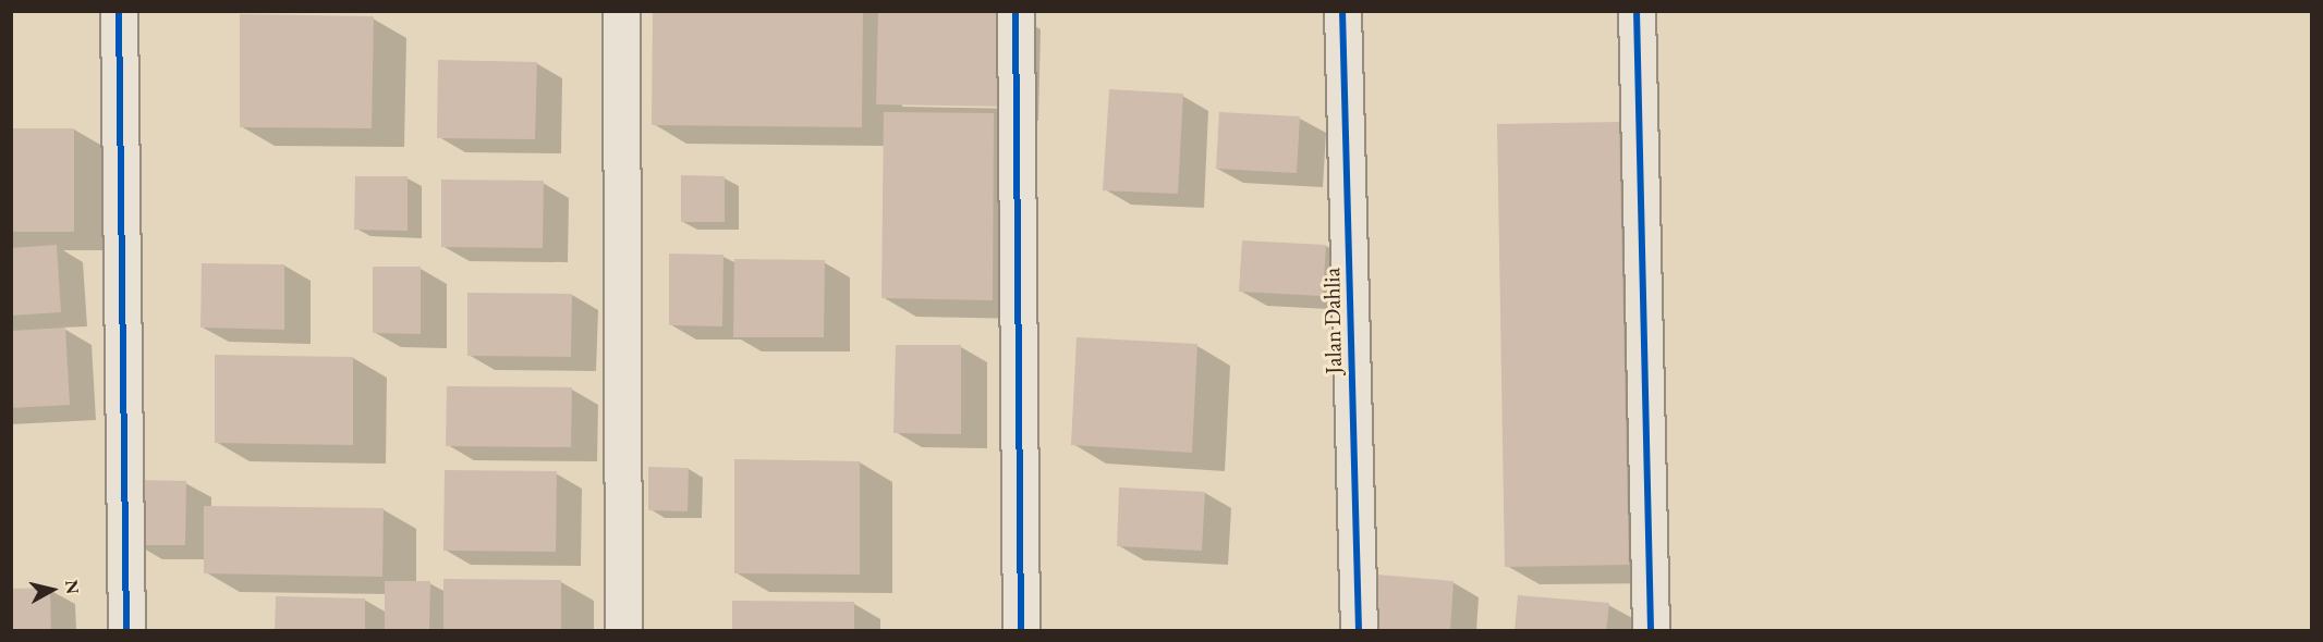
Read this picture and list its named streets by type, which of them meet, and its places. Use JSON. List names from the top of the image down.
{
  "streets": {
    "street": ["Jalan Dahlia"]
  },
  "north": "right"
}
